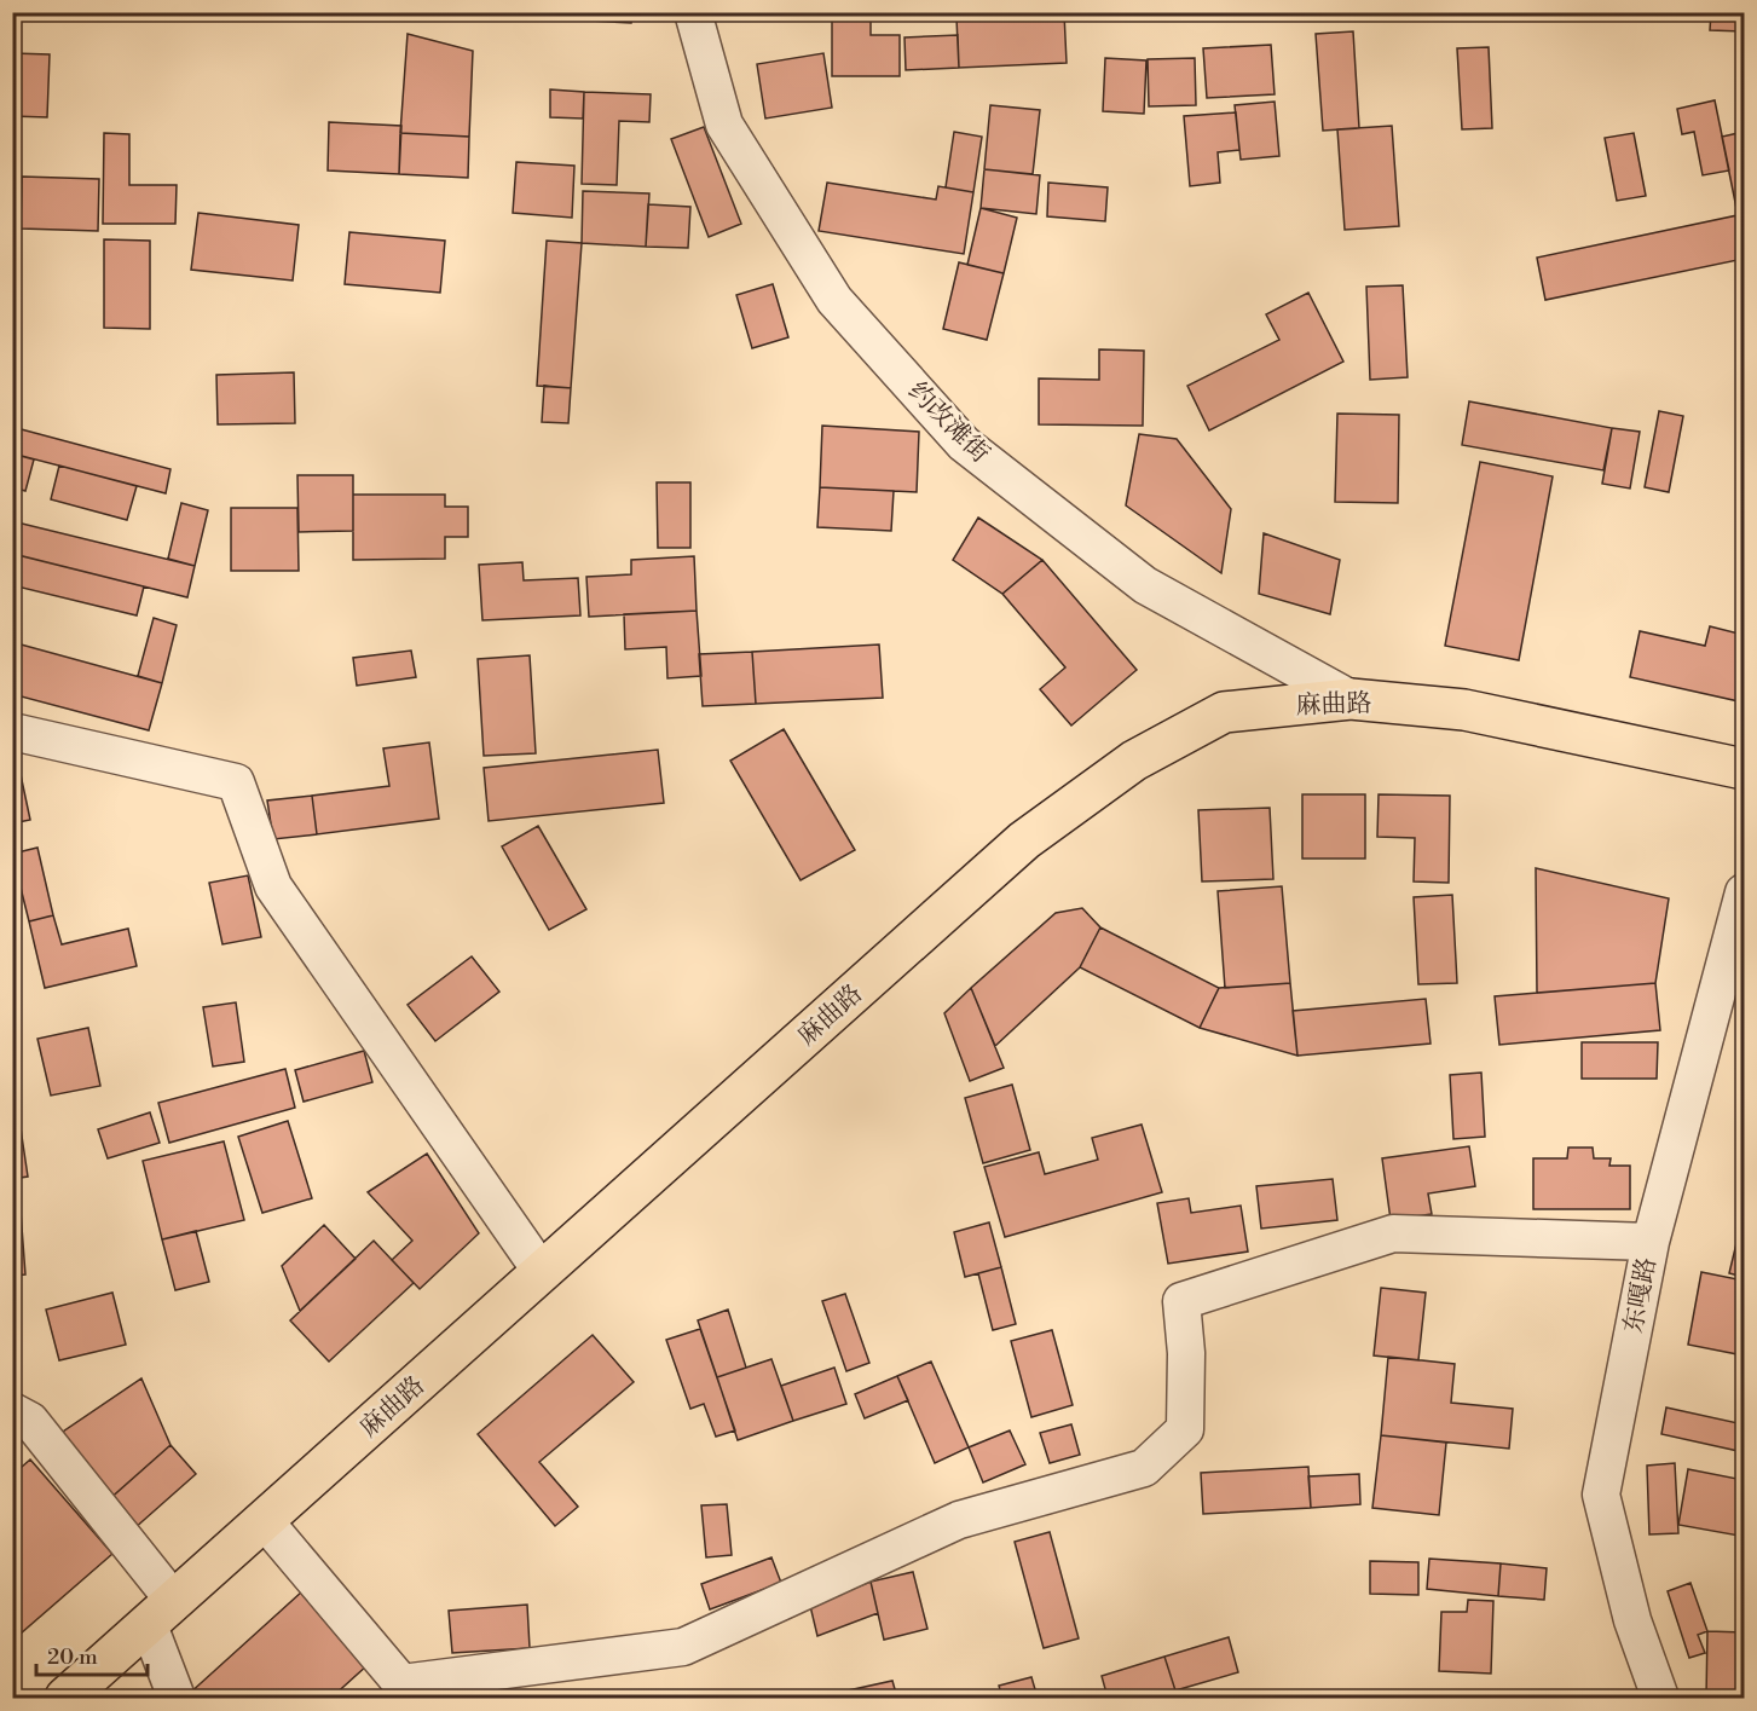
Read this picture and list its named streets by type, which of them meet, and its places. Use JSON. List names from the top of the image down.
{
  "streets": {
    "main road": ["麻曲路"],
    "street": ["约改滩街", "东嘎路"]
  },
  "crossings": [
    ["约改滩街", "麻曲路"]
  ],
  "scale_bar": "20 m"
}
